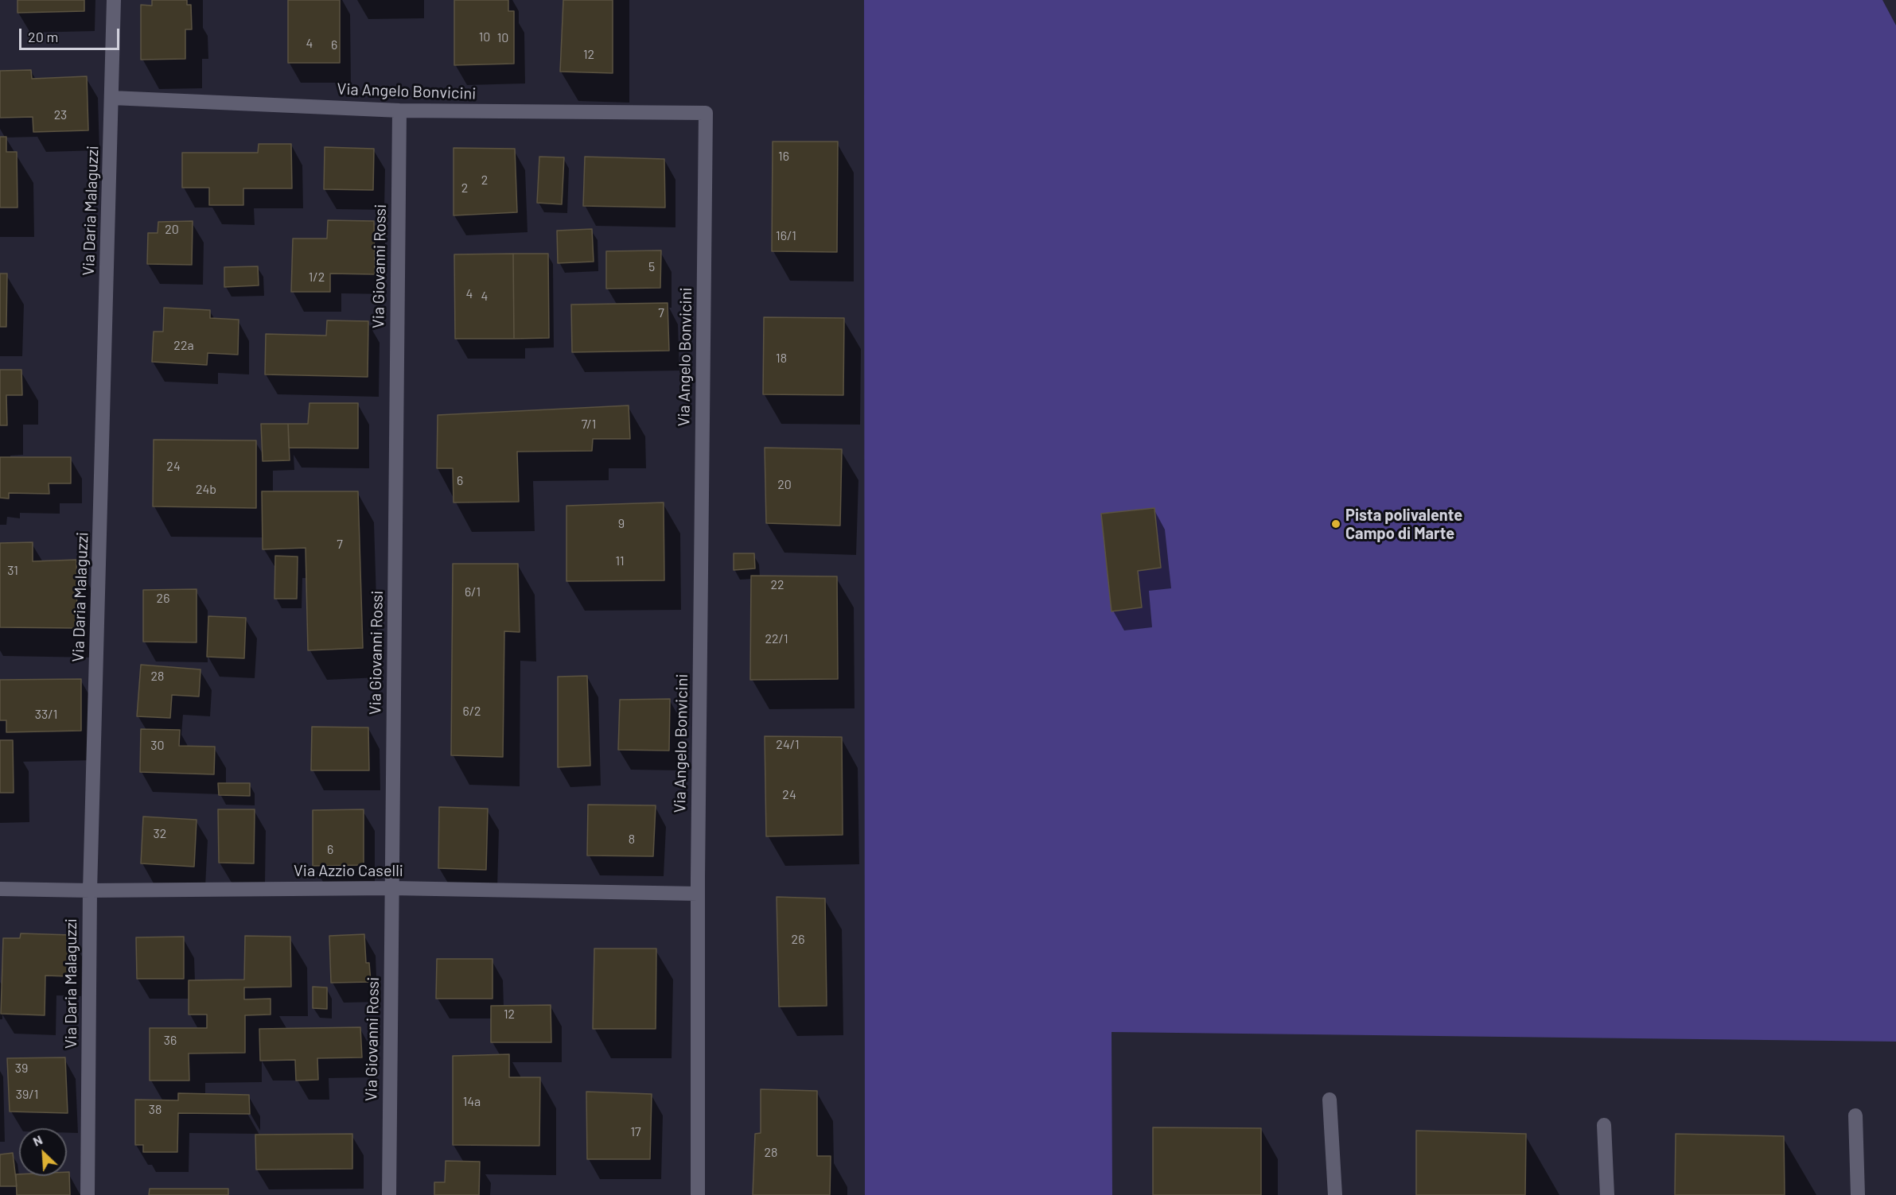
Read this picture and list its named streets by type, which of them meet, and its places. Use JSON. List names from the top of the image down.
{
  "streets": {
    "street": [
      "Via Angelo Bonvicini",
      "Via Daria Malaguzzi",
      "Via Giovanni Rossi",
      "Via Azzio Caselli"
    ]
  },
  "crossings": [
    ["Via Angelo Bonvicini", "Via Daria Malaguzzi"],
    ["Via Angelo Bonvicini", "Via Giovanni Rossi"],
    ["Via Angelo Bonvicini", "Via Azzio Caselli"],
    ["Via Daria Malaguzzi", "Via Azzio Caselli"],
    ["Via Giovanni Rossi", "Via Azzio Caselli"]
  ],
  "places": ["Pista polivalente Campo di Marte"],
  "house_numbers": [
    "10",
    "10",
    "4",
    "6",
    "12",
    "23",
    "16",
    "2",
    "2",
    "20",
    "16/1",
    "5",
    "1/2",
    "4",
    "4",
    "7",
    "22a",
    "18",
    "7/1",
    "24",
    "6",
    "20",
    "24b",
    "9",
    "7",
    "11",
    "31",
    "22",
    "6/1",
    "26",
    "22/1",
    "28",
    "6/2",
    "33/1",
    "24/1",
    "30",
    "24",
    "32",
    "8",
    "6",
    "26",
    "12",
    "36",
    "39",
    "39/1",
    "14a",
    "38",
    "17",
    "28"
  ],
  "scale_bar": "20 m",
  "north": "top left"
}
